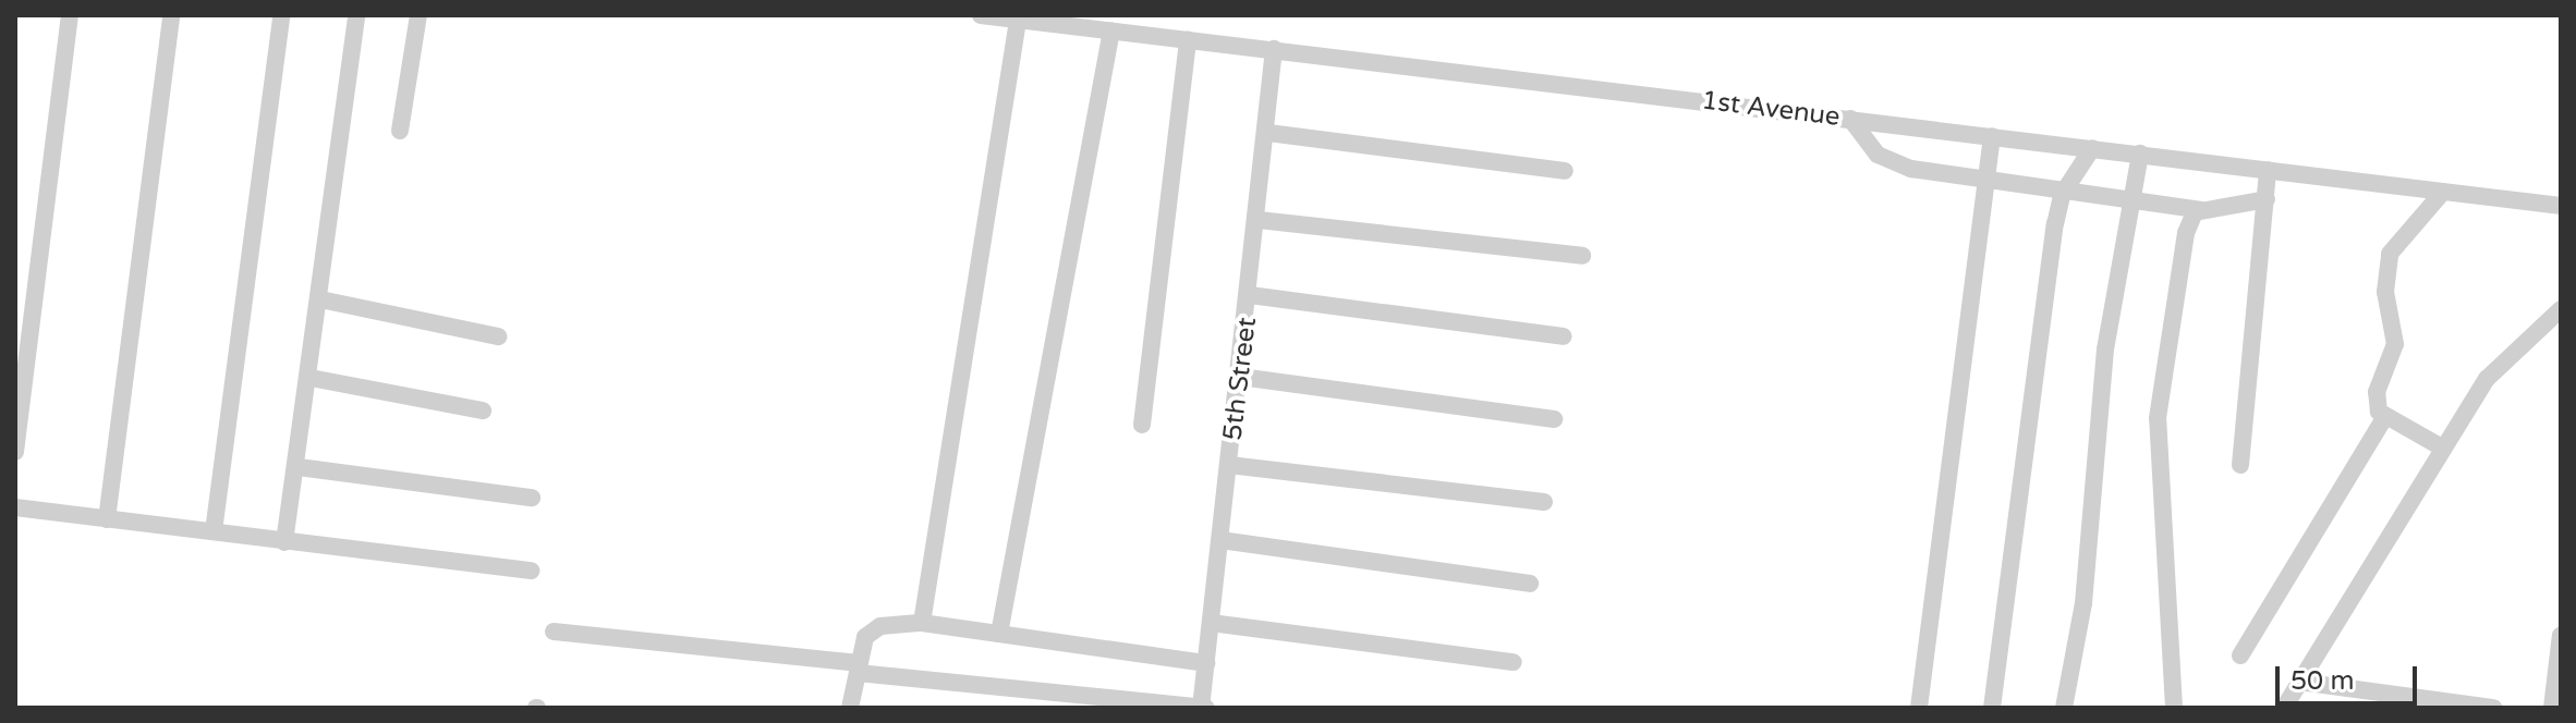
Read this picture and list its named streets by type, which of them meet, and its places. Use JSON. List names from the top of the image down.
{
  "streets": {
    "street": ["1st Avenue", "5th Street"]
  },
  "crossings": [
    ["1st Avenue", "5th Street"]
  ],
  "scale_bar": "50 m"
}
